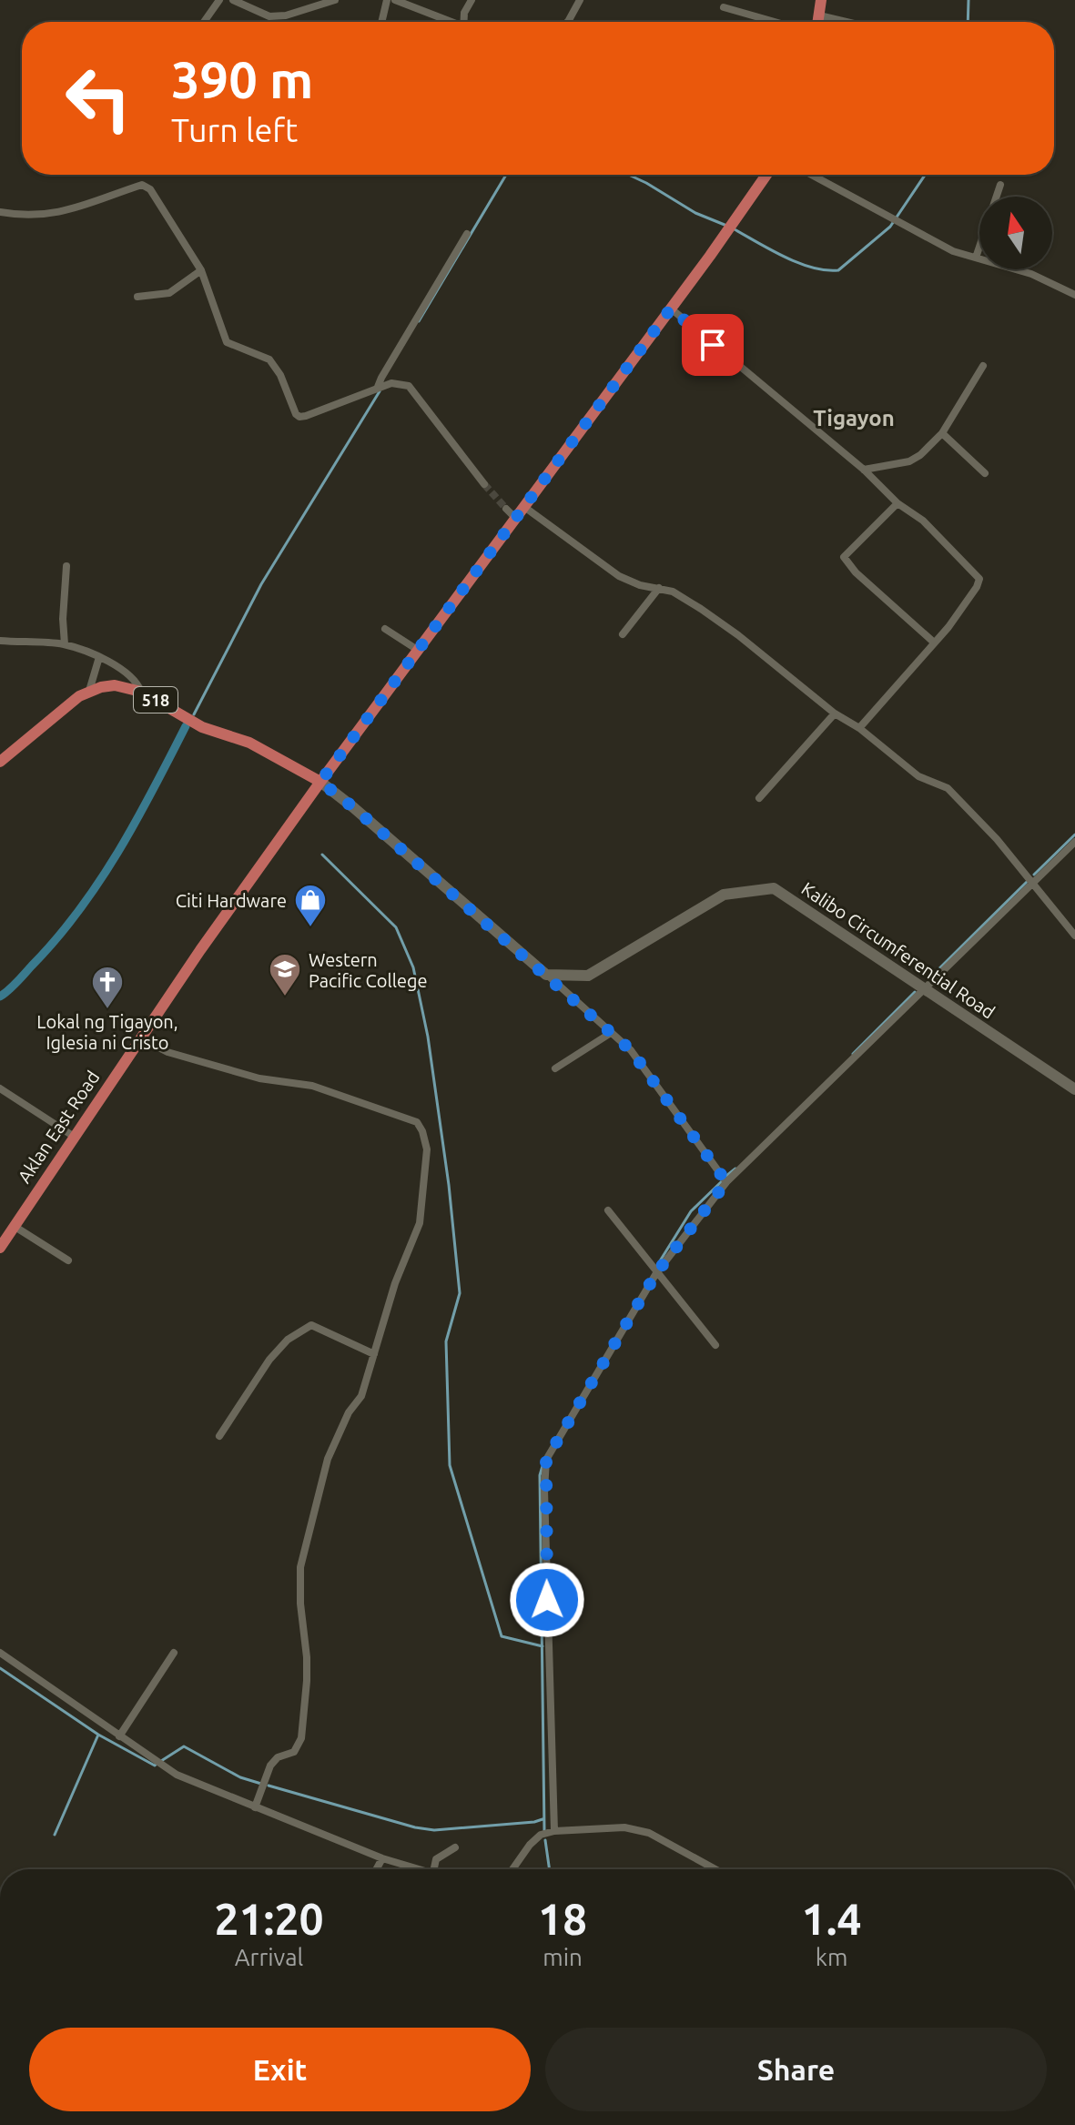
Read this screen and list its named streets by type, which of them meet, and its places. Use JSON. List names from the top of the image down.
{
  "streets": {
    "main road": ["518", "Kalibo Circumferential Road", "Aklan East Road"]
  },
  "crossings": [
    ["518", "Kalibo Circumferential Road"],
    ["518", "Aklan East Road"]
  ],
  "districts": ["Tigayon"],
  "places": {
    "shop": ["Citi Hardware"],
    "school or university": ["Western Pacific College"],
    "church": ["Lokal ng Tigayon, Iglesia ni Cristo"]
  },
  "north": "top",
  "page": {
    "turn": ["390 m", "Turn left"],
    "eta": [
      "21:20",
      "Arrival",
      "18",
      "min",
      "1.4",
      "km"
    ],
    "buttons": ["Exit", "Share"]
  }
}
